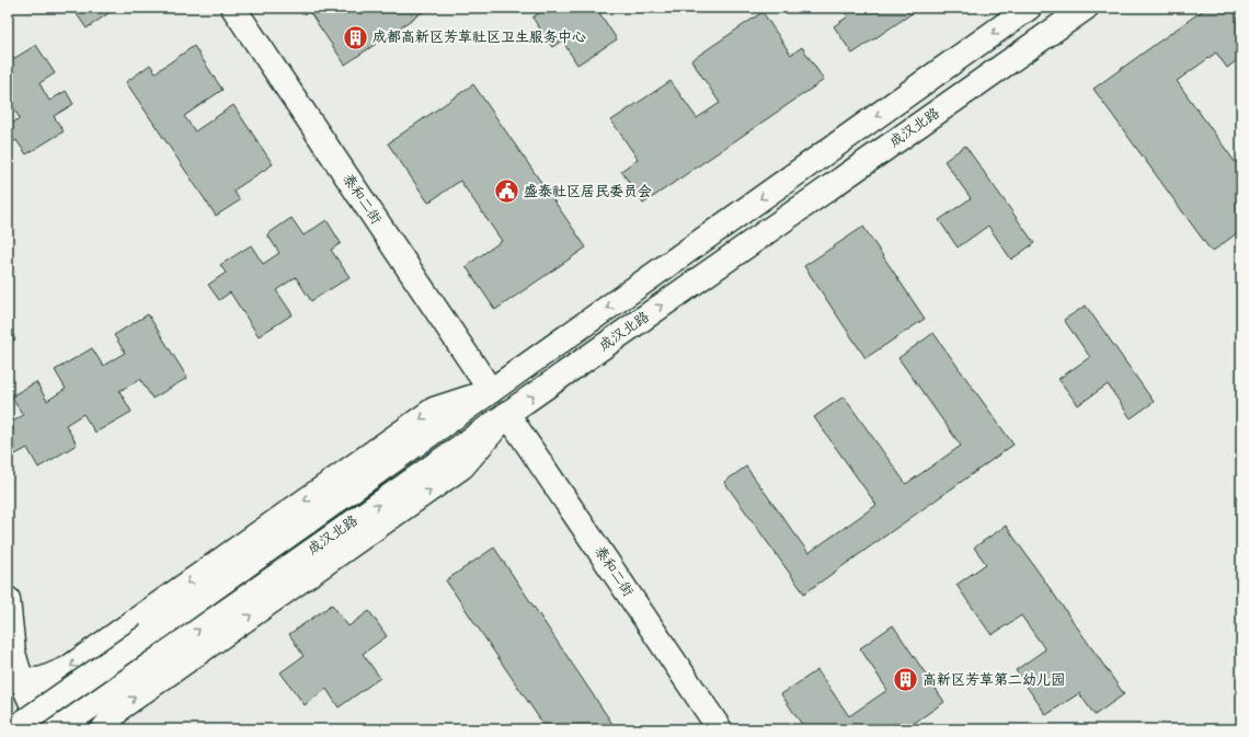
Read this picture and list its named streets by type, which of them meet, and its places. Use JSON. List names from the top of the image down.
{
  "streets": {
    "main road": ["成汉北路", "泰和二街"]
  },
  "crossings": [
    ["成汉北路", "泰和二街"]
  ],
  "places": {
    "building": ["成都高新区芳草社区卫生服务中心", "高新区芳草第二幼儿园"],
    "public building": ["盛泰社区居民委员会"]
  }
}
